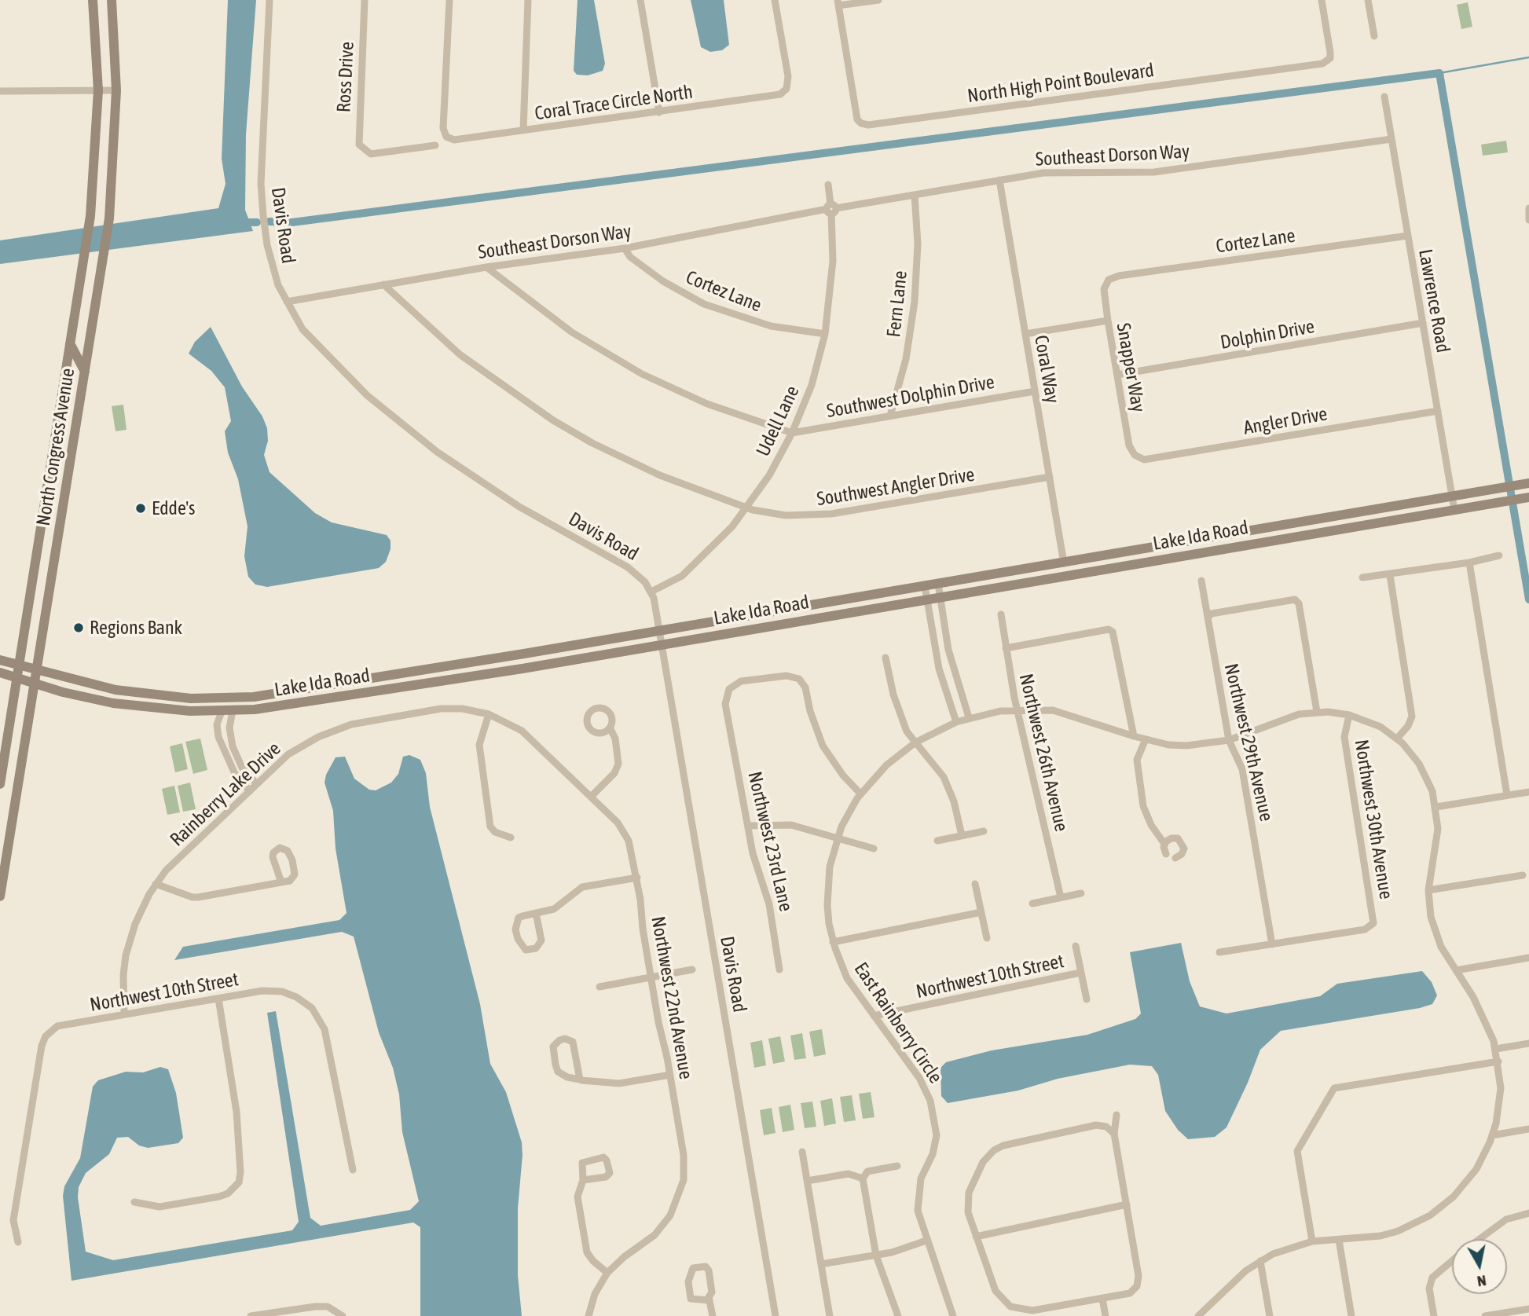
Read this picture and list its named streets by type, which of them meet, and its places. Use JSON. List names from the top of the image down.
{
  "streets": {
    "street": [
      "Ross Drive",
      "North High Point Boulevard",
      "Coral Trace Circle North",
      "Southeast Dorson Way",
      "Davis Road",
      "Cortez Lane",
      "Lawrence Road",
      "Fern Lane",
      "Dolphin Drive",
      "Snapper Way",
      "Coral Way",
      "Southwest Dolphin Drive",
      "Udell Lane",
      "Angler Drive",
      "North Congress Avenue",
      "Southwest Angler Drive",
      "Lake Ida Road",
      "Northwest 29th Avenue",
      "Northwest 26th Avenue",
      "Rainberry Lake Drive",
      "Northwest 30th Avenue",
      "Northwest 23rd Lane",
      "Northwest 10th Street",
      "Northwest 22nd Avenue",
      "East Rainberry Circle"
    ]
  },
  "crossings": [
    ["Southeast Dorson Way", "Davis Road"],
    ["Southeast Dorson Way", "Cortez Lane"],
    ["Southeast Dorson Way", "Lawrence Road"],
    ["Southeast Dorson Way", "Fern Lane"],
    ["Southeast Dorson Way", "Coral Way"],
    ["Southeast Dorson Way", "Udell Lane"],
    ["Southeast Dorson Way", "Southwest Angler Drive"],
    ["Davis Road", "Udell Lane"],
    ["Davis Road", "Lake Ida Road"],
    ["Cortez Lane", "Lawrence Road"],
    ["Cortez Lane", "Snapper Way"],
    ["Cortez Lane", "Udell Lane"],
    ["Lawrence Road", "Dolphin Drive"],
    ["Lawrence Road", "Angler Drive"],
    ["Lawrence Road", "Lake Ida Road"],
    ["Fern Lane", "Southwest Dolphin Drive"],
    ["Dolphin Drive", "Snapper Way"],
    ["Snapper Way", "Angler Drive"],
    ["Coral Way", "Southwest Dolphin Drive"],
    ["Coral Way", "Southwest Angler Drive"],
    ["Coral Way", "Lake Ida Road"],
    ["Southwest Dolphin Drive", "Udell Lane"],
    ["Udell Lane", "Southwest Angler Drive"],
    ["North Congress Avenue", "Lake Ida Road"],
    ["Northwest 29th Avenue", "Northwest 30th Avenue"],
    ["Northwest 29th Avenue", "East Rainberry Circle"],
    ["Northwest 26th Avenue", "East Rainberry Circle"],
    ["Rainberry Lake Drive", "Northwest 10th Street"],
    ["Rainberry Lake Drive", "Northwest 22nd Avenue"],
    ["Northwest 30th Avenue", "East Rainberry Circle"],
    ["Northwest 23rd Lane", "East Rainberry Circle"],
    ["Northwest 10th Street", "East Rainberry Circle"]
  ],
  "places": ["Edde's", "Regions Bank"],
  "north": "bottom"
}
